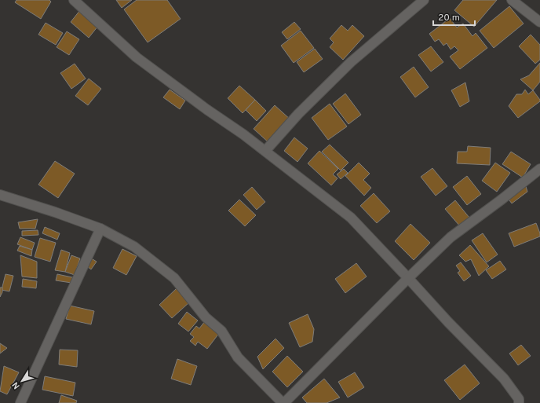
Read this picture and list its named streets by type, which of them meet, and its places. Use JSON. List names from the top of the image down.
{
  "scale_bar": "20 m",
  "north": "bottom left"
}
